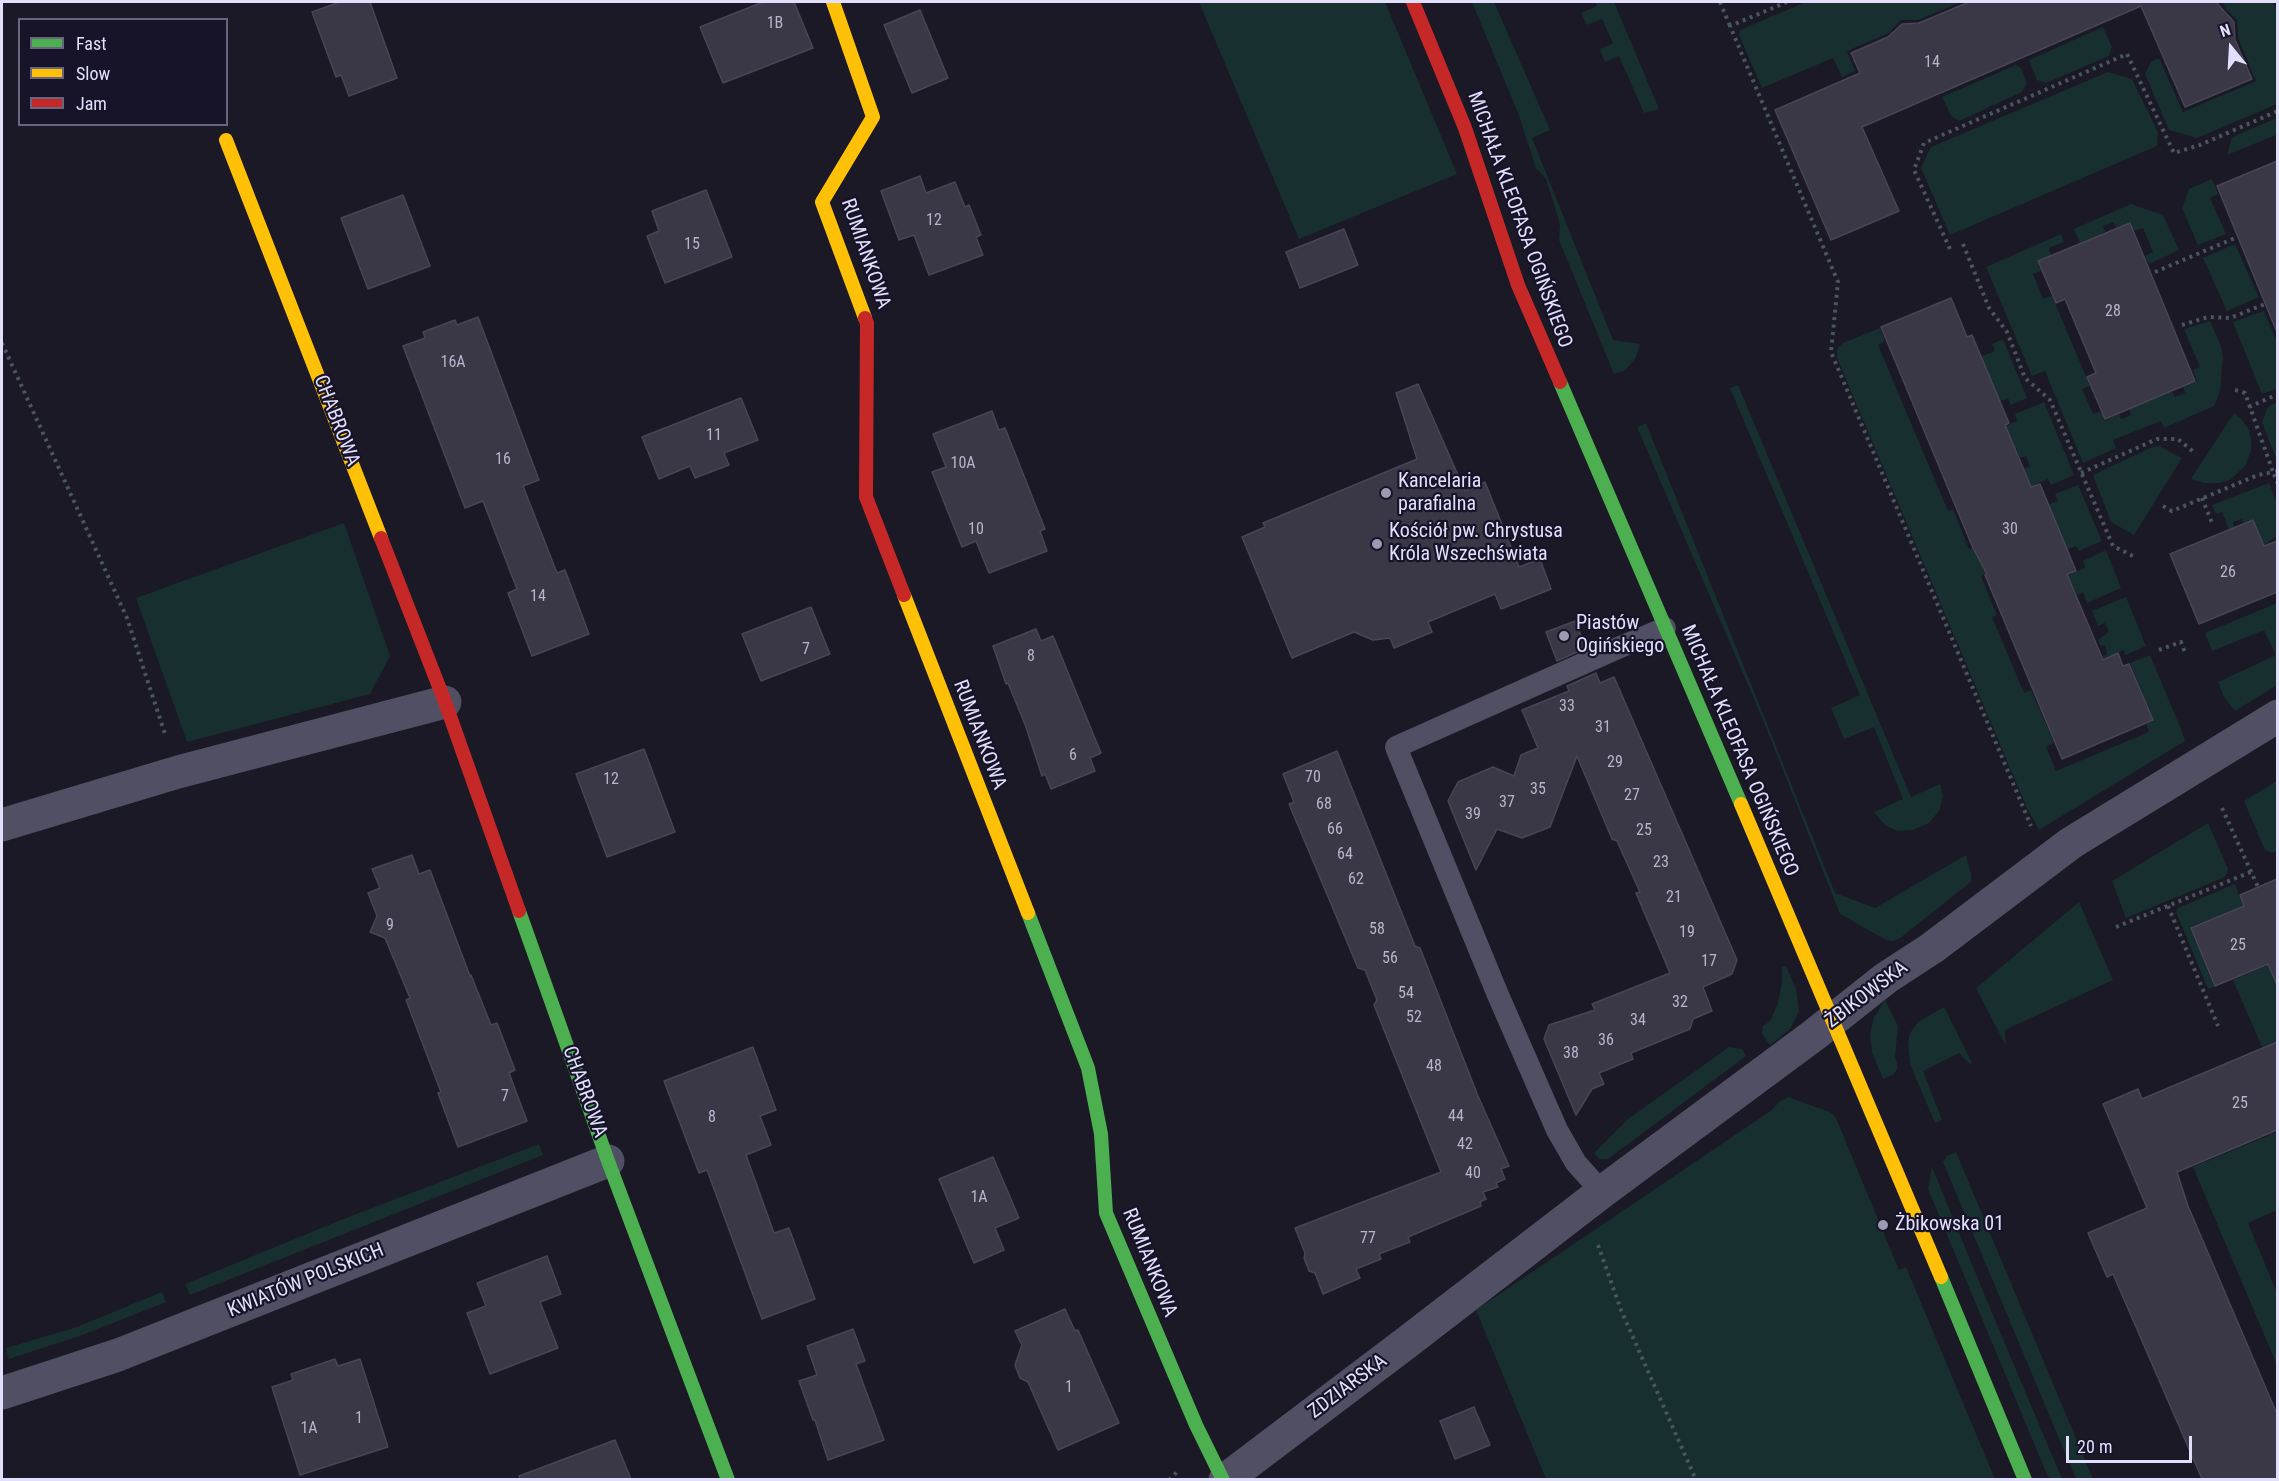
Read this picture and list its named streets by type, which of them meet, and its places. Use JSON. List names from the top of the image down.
{
  "streets": {
    "street": [
      "MICHAŁA KLEOFASA OGIŃSKIEGO",
      "RUMIANKOWA",
      "CHABROWA",
      "ŻBIKOWSKA",
      "KWIATÓW POLSKICH",
      "ZDZIARSKA"
    ]
  },
  "crossings": [
    ["MICHAŁA KLEOFASA OGIŃSKIEGO", "ŻBIKOWSKA"],
    ["RUMIANKOWA", "ZDZIARSKA"],
    ["CHABROWA", "KWIATÓW POLSKICH"],
    ["ŻBIKOWSKA", "ZDZIARSKA"]
  ],
  "places": [
    "Kancelaria parafialna",
    "Kościół pw. Chrystusa Króla Wszechświata",
    "Piastów Ogińskiego",
    "Żbikowska 01"
  ],
  "house_numbers": [
    "1B",
    "14",
    "12",
    "15",
    "28",
    "16A",
    "11",
    "16",
    "10A",
    "10",
    "30",
    "26",
    "14",
    "7",
    "8",
    "33",
    "31",
    "6",
    "29",
    "70",
    "12",
    "35",
    "27",
    "37",
    "68",
    "39",
    "66",
    "25",
    "64",
    "23",
    "62",
    "21",
    "9",
    "58",
    "19",
    "25",
    "56",
    "17",
    "54",
    "32",
    "52",
    "34",
    "36",
    "38",
    "48",
    "7",
    "25",
    "44",
    "8",
    "42",
    "40",
    "1A",
    "77",
    "1",
    "1",
    "1A"
  ],
  "legend": ["Fast", "Slow", "Jam"],
  "scale_bar": "20 m",
  "north": "top"
}
